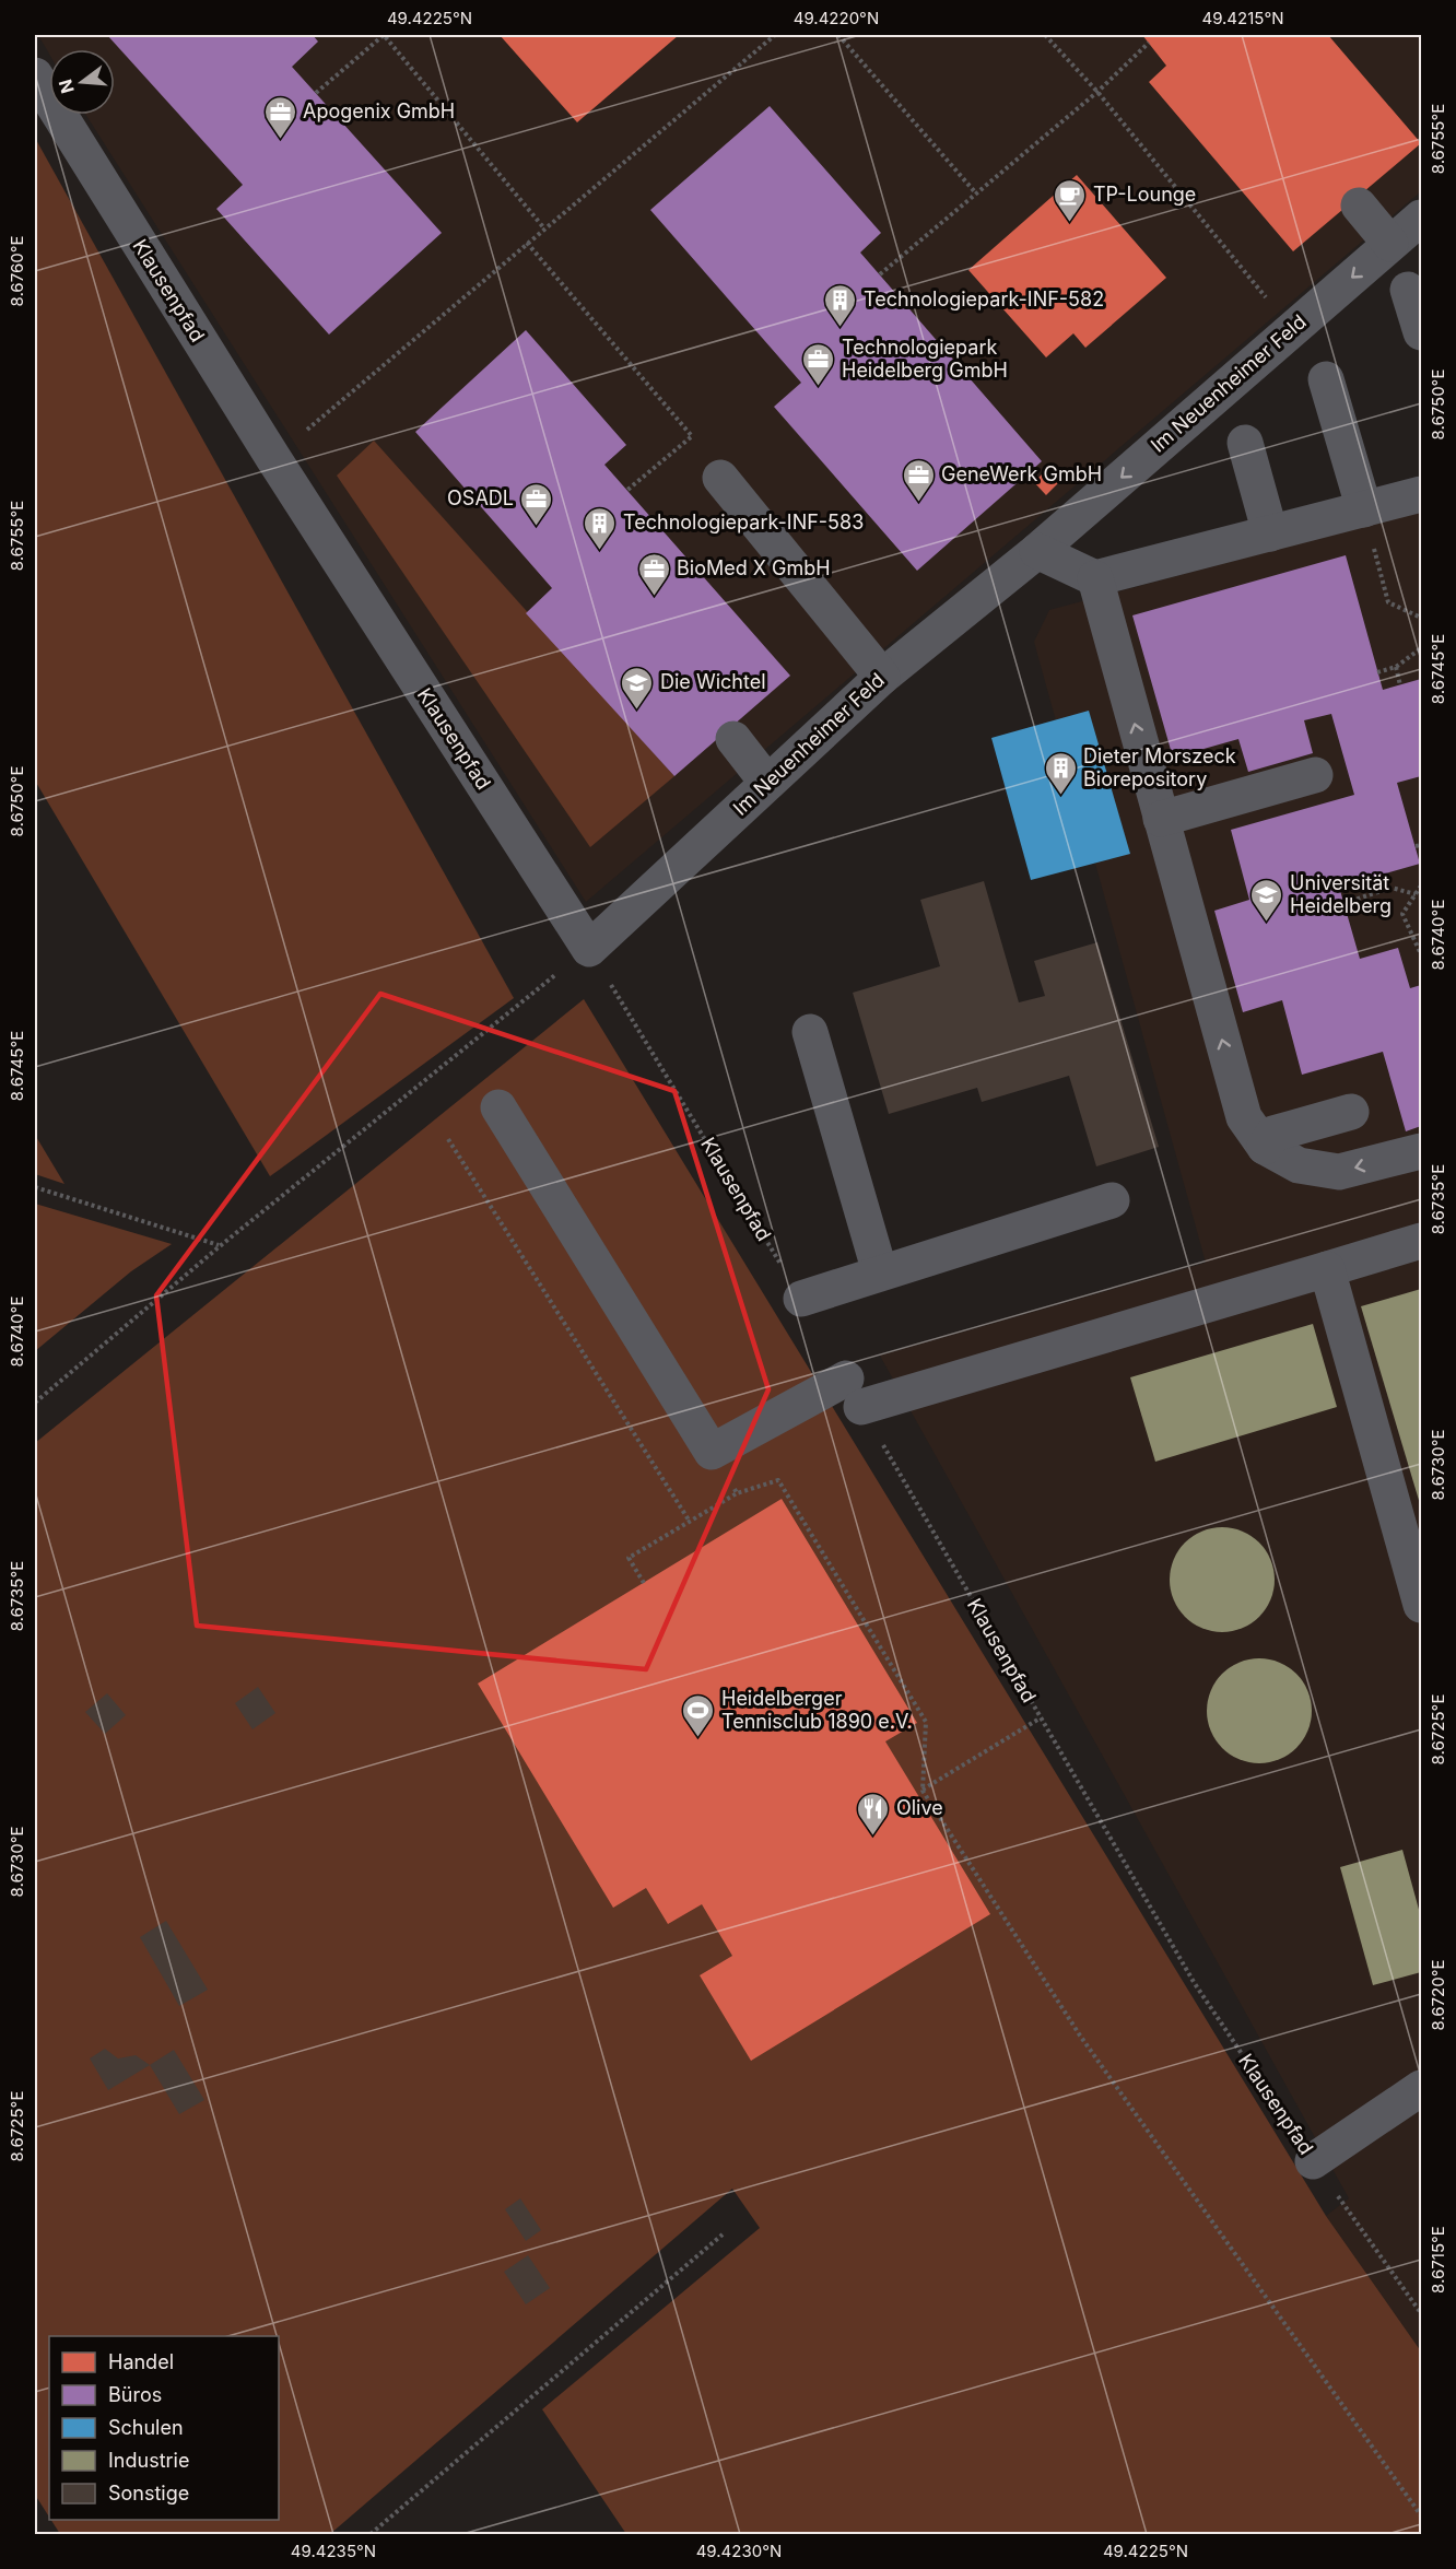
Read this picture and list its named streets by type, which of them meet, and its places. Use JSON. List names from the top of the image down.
{
  "streets": {
    "street": ["Klausenpfad", "Im Neuenheimer Feld"]
  },
  "crossings": [
    ["Klausenpfad", "Im Neuenheimer Feld"]
  ],
  "one_way": ["Im Neuenheimer Feld"],
  "places": {
    "office": [
      "Apogenix GmbH",
      "Technologiepark Heidelberg GmbH",
      "GeneWerk GmbH",
      "OSADL",
      "BioMed X GmbH"
    ],
    "cafe": ["TP-Lounge"],
    "building": ["Technologiepark-INF-582", "Technologiepark-INF-583", "Dieter Morszeck Biorepository"],
    "school or university": ["Die Wichtel", "Universität Heidelberg"],
    "sports": ["Heidelberger Tennisclub 1890 e.V."],
    "restaurant": ["Olive"]
  },
  "legend": [
    "Handel",
    "Büros",
    "Schulen",
    "Industrie",
    "Sonstige"
  ],
  "north": "left",
  "coordinates": [
    "49.4225°N",
    "49.4220°N",
    "49.4215°N",
    "8.6755°E",
    "8.6760°E",
    "8.6750°E",
    "8.6745°E",
    "8.6740°E",
    "8.6735°E",
    "8.6730°E",
    "8.6725°E",
    "8.6720°E",
    "8.6715°E",
    "49.4235°N",
    "49.4230°N"
  ]
}
